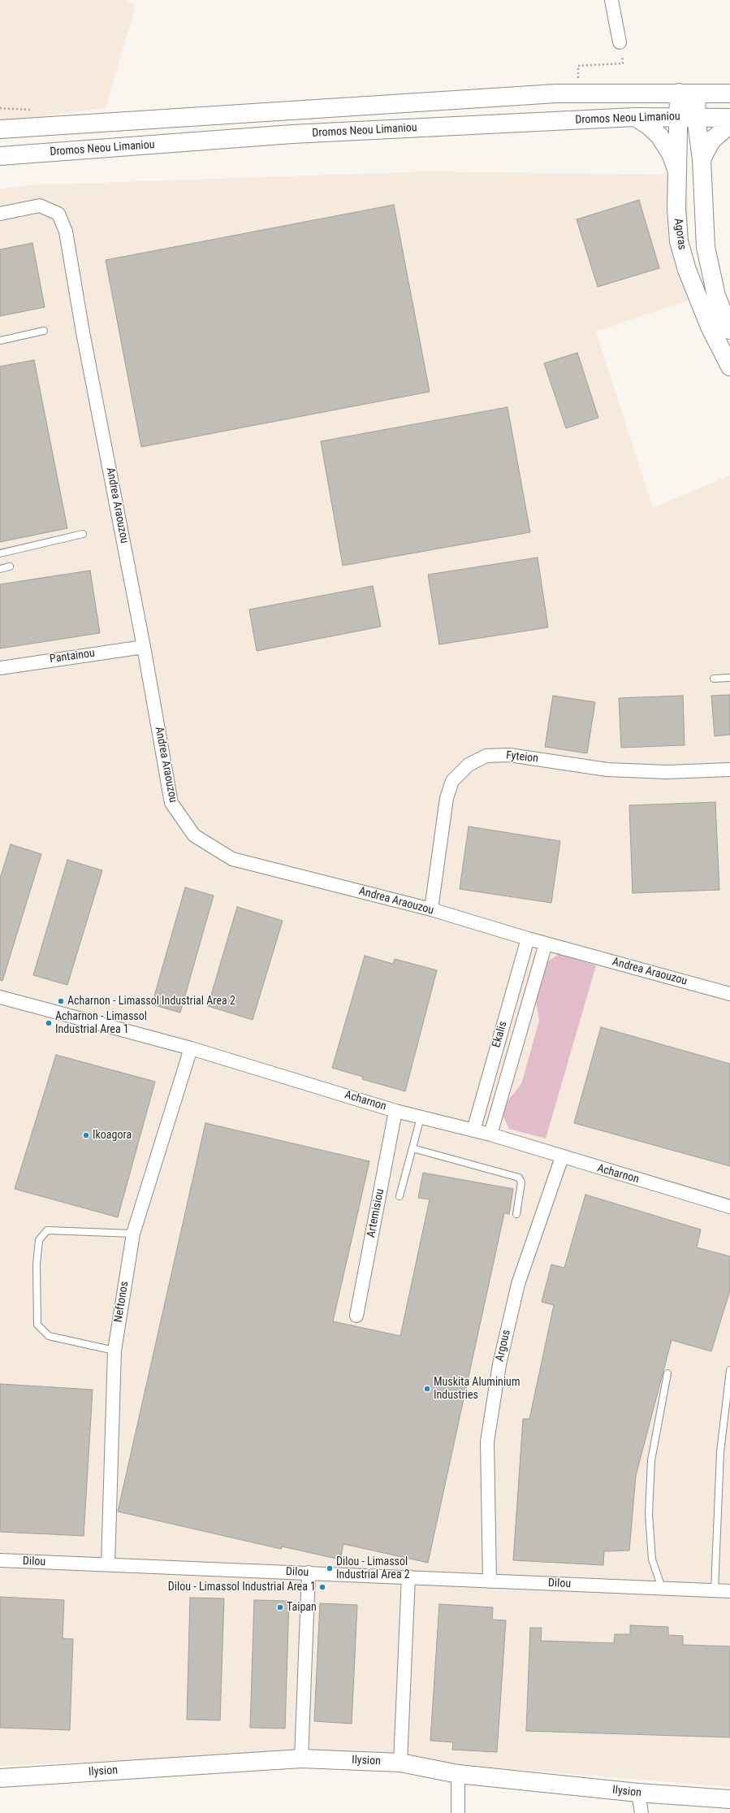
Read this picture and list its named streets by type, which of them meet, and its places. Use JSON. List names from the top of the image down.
{
  "streets": {
    "main road": ["Dromos Neou Limaniou", "Agoras", "Ilysion"],
    "street": [
      "Andrea Araouzou",
      "Pantainou",
      "Fyteion",
      "Ekalis",
      "Acharnon",
      "Artemisiou",
      "Neftonos",
      "Argous",
      "Dilou"
    ]
  },
  "crossings": [
    ["Dromos Neou Limaniou", "Agoras"],
    ["Andrea Araouzou", "Pantainou"],
    ["Andrea Araouzou", "Fyteion"],
    ["Andrea Araouzou", "Ekalis"],
    ["Ekalis", "Acharnon"],
    ["Acharnon", "Artemisiou"],
    ["Acharnon", "Neftonos"],
    ["Acharnon", "Argous"],
    ["Neftonos", "Dilou"],
    ["Argous", "Dilou"]
  ],
  "places": [
    "Acharnon - Limassol Industrial Area 2",
    "Acharnon - Limassol Industrial Area 1",
    "Ikoagora",
    "Muskita Aluminium Industries",
    "Dilou - Limassol Industrial Area 2",
    "Dilou - Limassol Industrial Area 1",
    "Taipan"
  ]
}
